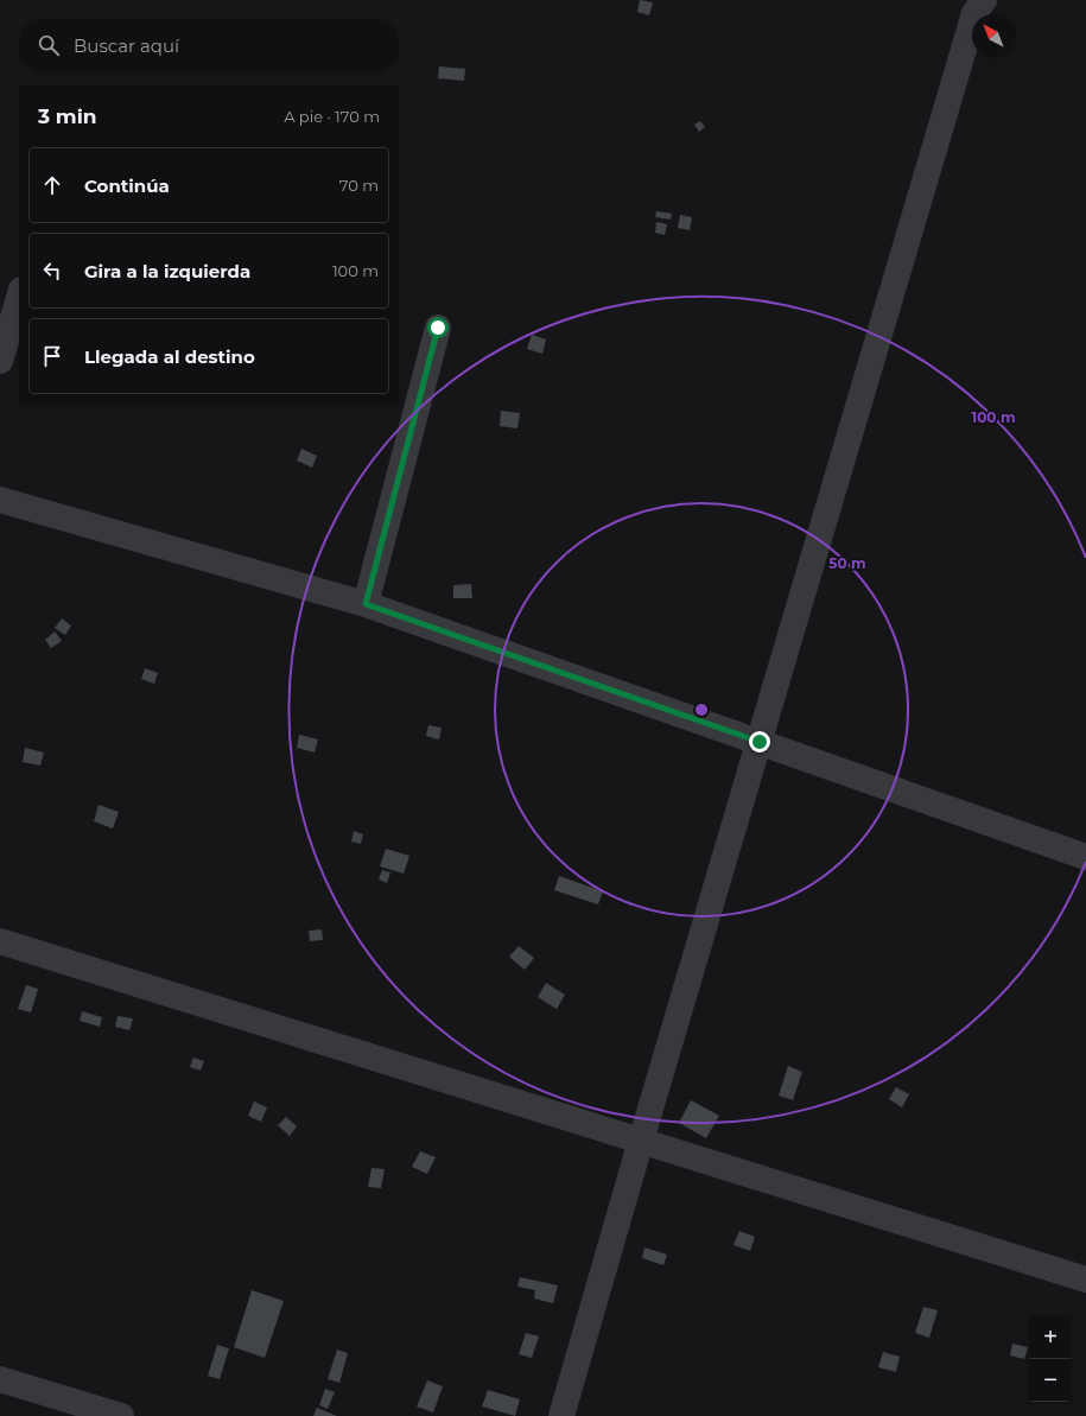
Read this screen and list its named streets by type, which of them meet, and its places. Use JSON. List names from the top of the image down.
{
  "north": "top left",
  "page": {
    "search": "Buscar aquí",
    "heading": ["3 min", "A pie · 170 m"],
    "list": [
      ["Continúa", "70 m"],
      ["Gira a la izquierda", "100 m"],
      "Llegada al destino"
    ],
    "map_buttons": ["+", "−"]
  },
  "rings": ["100 m", "50 m"]
}
